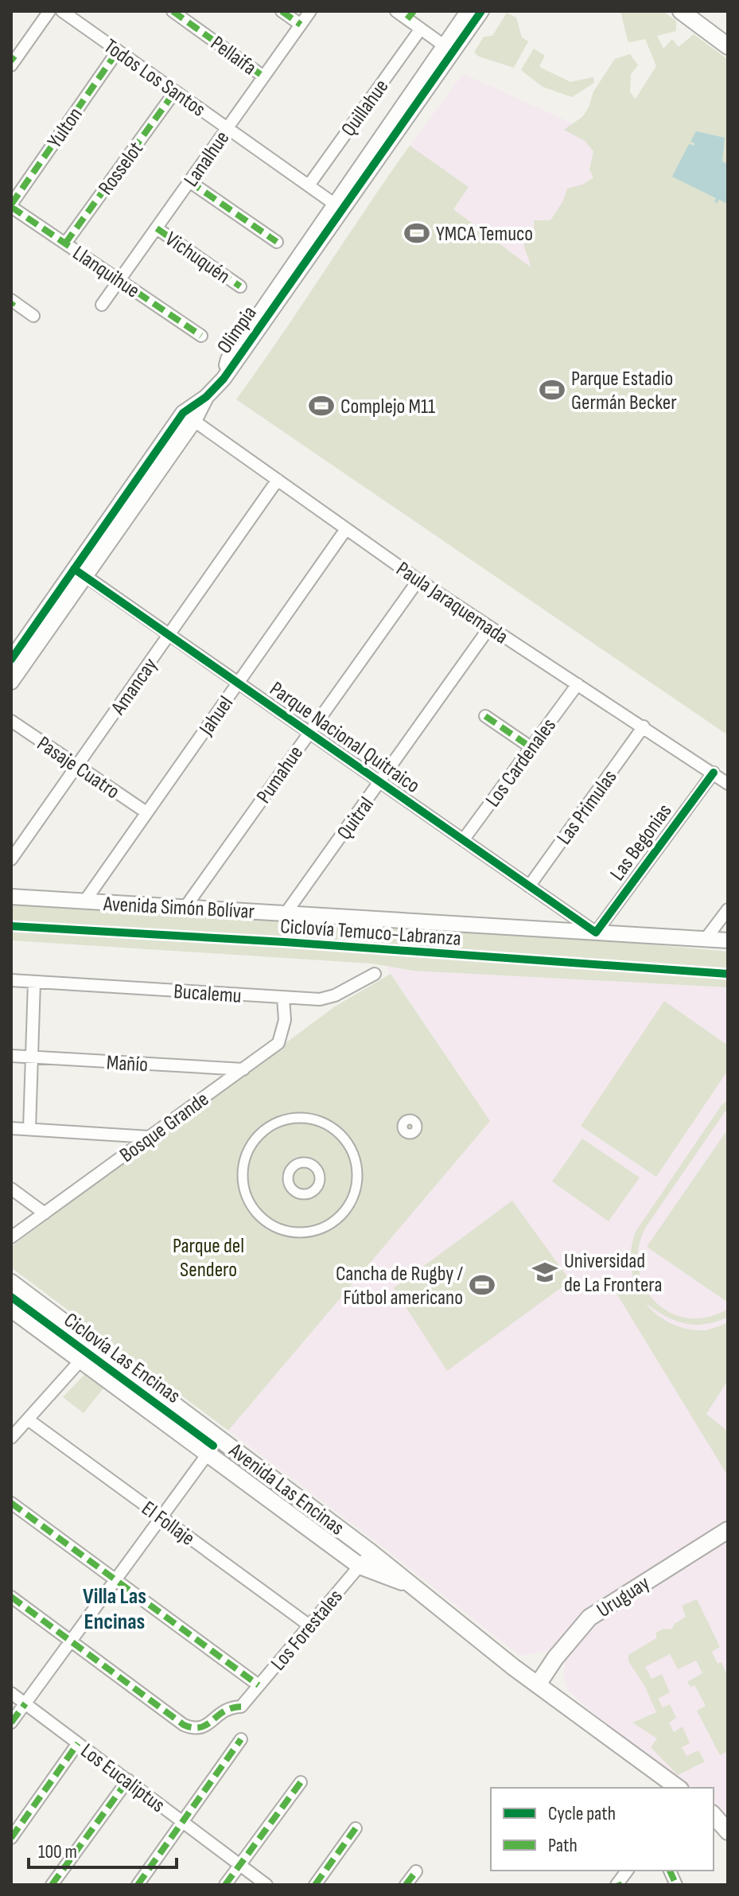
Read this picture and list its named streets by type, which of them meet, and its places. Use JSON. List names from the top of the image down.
{
  "streets": {
    "main road": ["Avenida Las Encinas", "Uruguay"],
    "street": [
      "Pellaifa",
      "Todos Los Santos",
      "Quillahue",
      "Yulton",
      "Lanalhue",
      "Rosselot",
      "Vichuquén",
      "Llanquihue",
      "Olimpia",
      "Paula Jaraquemada",
      "Amancay",
      "Jahuel",
      "Parque Nacional Quitraico",
      "Los Cardenales",
      "Pasaje Cuatro",
      "Pumahue",
      "Las Primulas",
      "Quitral",
      "Las Begonias",
      "Avenida Simón Bolívar",
      "Bucalemu",
      "Mañío",
      "Bosque Grande",
      "El Follaje",
      "Los Forestales",
      "Los Eucaliptus"
    ],
    "cycle path": ["Ciclovía Temuco-Labranza", "Ciclovía Las Encinas"]
  },
  "crossings": [
    ["Pellaifa", "Lanalhue"],
    ["Todos Los Santos", "Quillahue"],
    ["Todos Los Santos", "Yulton"],
    ["Todos Los Santos", "Lanalhue"],
    ["Todos Los Santos", "Rosselot"],
    ["Todos Los Santos", "Olimpia"],
    ["Yulton", "Llanquihue"],
    ["Lanalhue", "Vichuquén"],
    ["Lanalhue", "Llanquihue"],
    ["Rosselot", "Llanquihue"],
    ["Olimpia", "Paula Jaraquemada"],
    ["Olimpia", "Parque Nacional Quitraico"],
    ["Paula Jaraquemada", "Amancay"],
    ["Paula Jaraquemada", "Jahuel"],
    ["Paula Jaraquemada", "Los Cardenales"],
    ["Paula Jaraquemada", "Pumahue"],
    ["Paula Jaraquemada", "Las Primulas"],
    ["Paula Jaraquemada", "Quitral"],
    ["Paula Jaraquemada", "Las Begonias"],
    ["Amancay", "Parque Nacional Quitraico"],
    ["Amancay", "Pasaje Cuatro"],
    ["Jahuel", "Parque Nacional Quitraico"],
    ["Jahuel", "Pasaje Cuatro"],
    ["Jahuel", "Avenida Simón Bolívar"],
    ["Parque Nacional Quitraico", "Los Cardenales"],
    ["Parque Nacional Quitraico", "Pumahue"],
    ["Parque Nacional Quitraico", "Las Primulas"],
    ["Parque Nacional Quitraico", "Quitral"],
    ["Parque Nacional Quitraico", "Las Begonias"],
    ["Parque Nacional Quitraico", "Avenida Simón Bolívar"],
    ["Pumahue", "Avenida Simón Bolívar"],
    ["Quitral", "Avenida Simón Bolívar"],
    ["Las Begonias", "Avenida Simón Bolívar"],
    ["Bucalemu", "Bosque Grande"],
    ["Mañío", "Bosque Grande"],
    ["Avenida Las Encinas", "Uruguay"],
    ["Avenida Las Encinas", "Los Forestales"],
    ["El Follaje", "Los Forestales"]
  ],
  "districts": ["Villa Las Encinas"],
  "parks": ["Parque del Sendero"],
  "places": {
    "sports": [
      "YMCA Temuco",
      "Parque Estadio Germán Becker",
      "Complejo M11",
      "Cancha de Rugby / Fútbol americano"
    ],
    "school or university": ["Universidad de La Frontera"]
  },
  "legend": ["Cycle path", "Path"],
  "scale_bar": "100 m"
}
